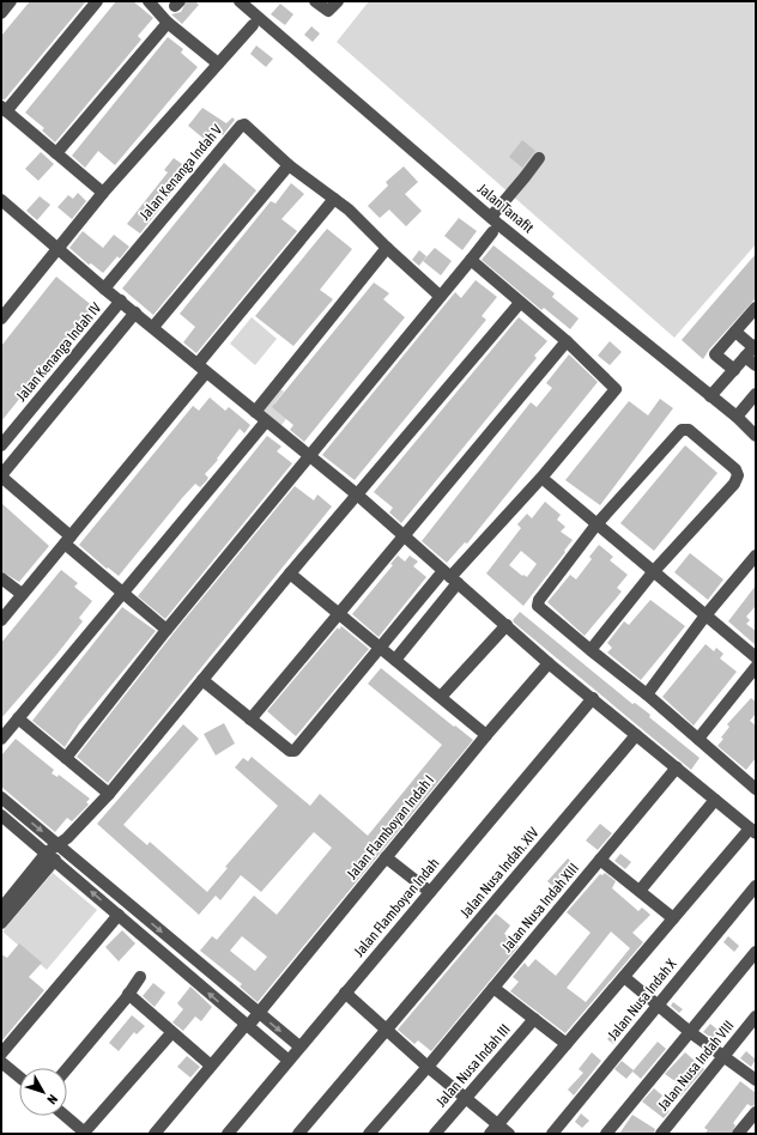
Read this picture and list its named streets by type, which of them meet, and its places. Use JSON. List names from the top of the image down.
{
  "streets": {
    "street": [
      "Jalan Kenanga Indah V",
      "Jalan Tanafit",
      "Jalan Kenanga Indah IV",
      "Jalan Flamboyan Indah I",
      "Jalan Nusa Indah. XIV",
      "Jalan Flamboyan Indah",
      "Jalan Nusa Indah XIII",
      "Jalan Nusa Indah X",
      "Jalan Nusa Indah III",
      "Jalan Nusa Indah VIII"
    ]
  },
  "north": "bottom right"
}
